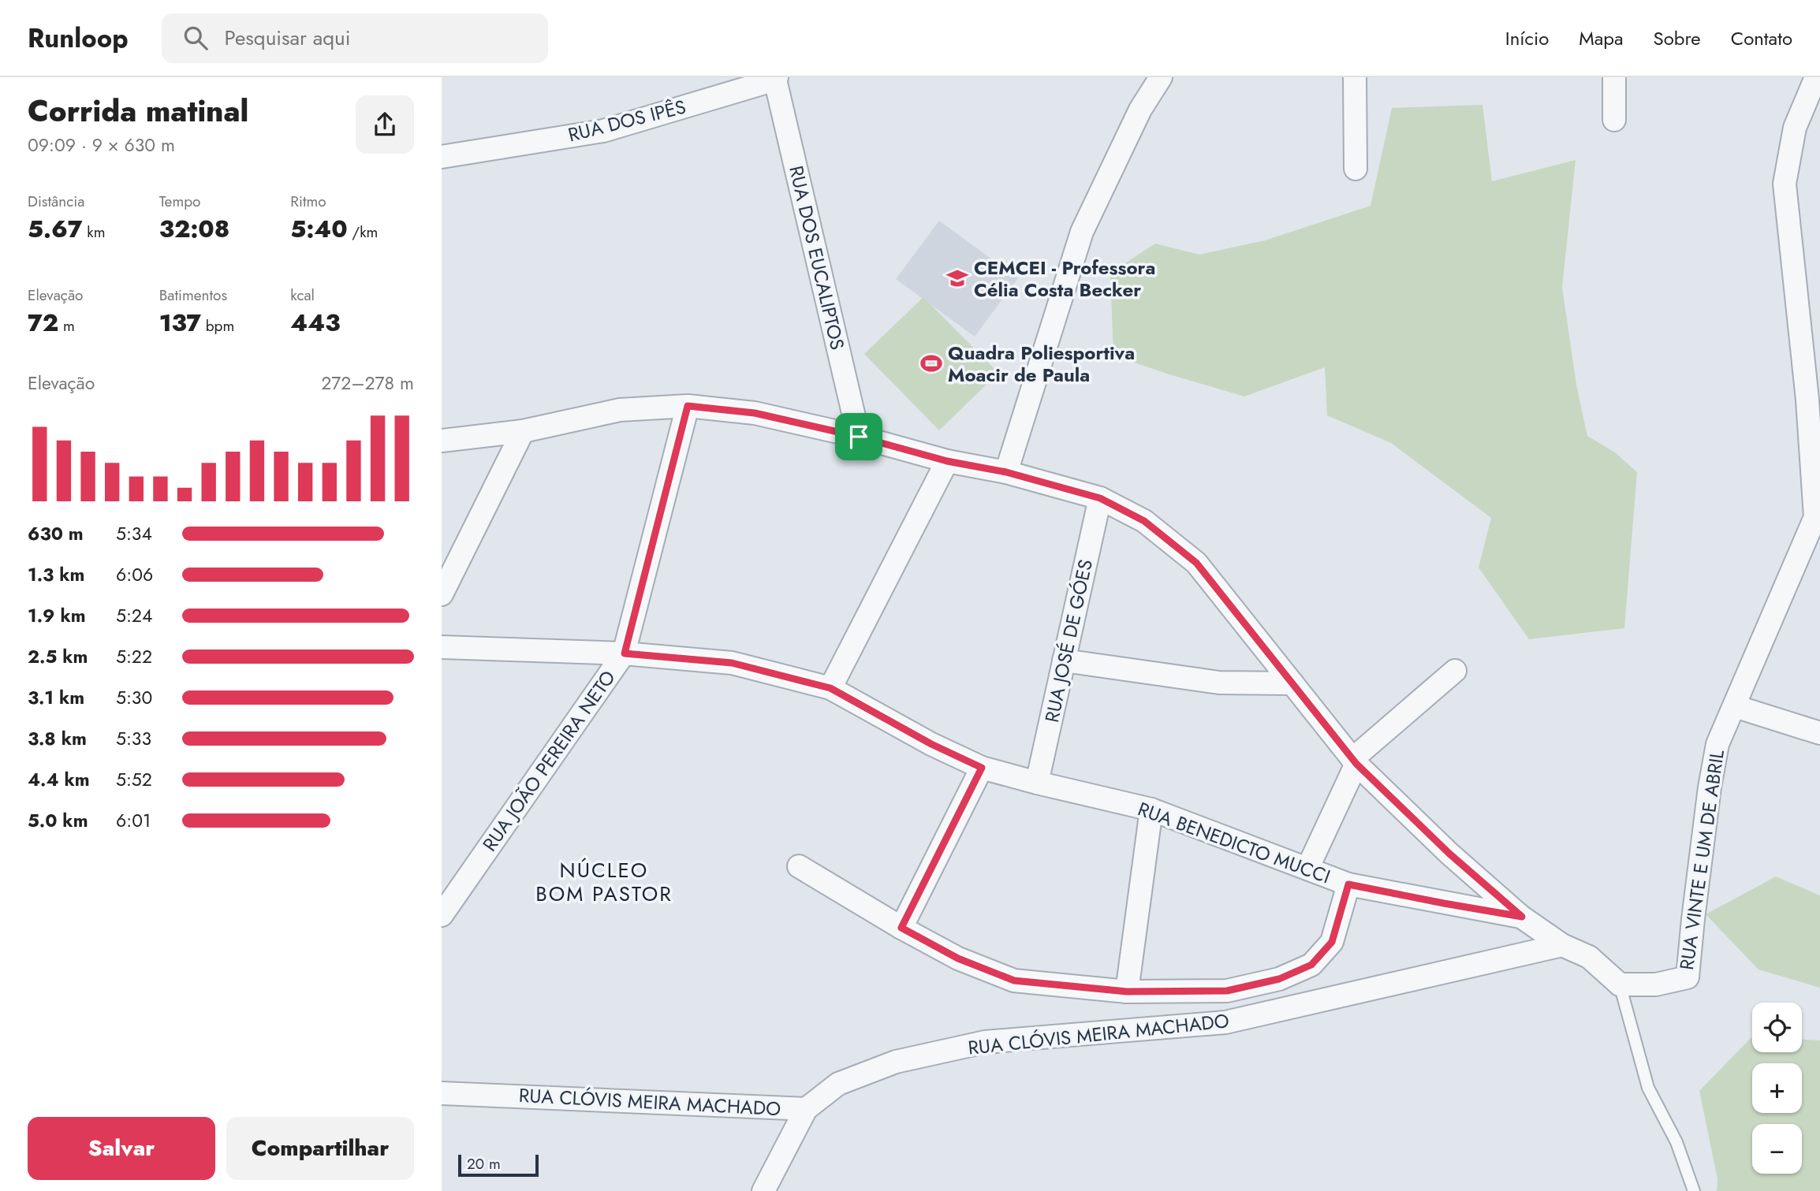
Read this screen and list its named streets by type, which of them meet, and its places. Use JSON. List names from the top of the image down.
{
  "streets": {
    "street": [
      "RUA DOS IPÊS",
      "RUA DOS EUCALIPTOS",
      "RUA JOSÉ DE GÓES",
      "RUA JOÃO PEREIRA NETO",
      "RUA BENEDICTO MUCCI",
      "RUA VINTE E UM DE ABRIL",
      "RUA CLÓVIS MEIRA MACHADO"
    ]
  },
  "crossings": [
    ["RUA DOS IPÊS", "RUA DOS EUCALIPTOS"],
    ["RUA JOSÉ DE GÓES", "RUA BENEDICTO MUCCI"],
    ["RUA JOÃO PEREIRA NETO", "RUA BENEDICTO MUCCI"]
  ],
  "districts": ["NÚCLEO BOM PASTOR"],
  "places": {
    "school or university": ["CEMCEI - Professora Célia Costa Becker"],
    "sports": ["Quadra Poliesportiva Moacir de Paula"]
  },
  "scale_bar": "20 m",
  "page": {
    "header": "Runloop",
    "search": "Pesquisar aqui",
    "nav": [
      "Início",
      "Mapa",
      "Sobre",
      "Contato"
    ],
    "heading": ["Corrida matinal", "09:09 · 9 × 630 m"],
    "stats": [
      ["Distância", "5.67 km"],
      ["Tempo", "32:08"],
      ["Ritmo", "5:40 /km"],
      ["Elevação", "72 m"],
      ["Batimentos", "137 bpm"],
      ["kcal", "443"]
    ],
    "chart": ["Elevação", "272–278 m"],
    "list": [
      {
        "name": "630 m",
        "note": "5:34"
      },
      {
        "name": "1.3 km",
        "note": "6:06"
      },
      {
        "name": "1.9 km",
        "note": "5:24"
      },
      {
        "name": "2.5 km",
        "note": "5:22"
      },
      {
        "name": "3.1 km",
        "note": "5:30"
      },
      {
        "name": "3.8 km",
        "note": "5:33"
      },
      {
        "name": "4.4 km",
        "note": "5:52"
      },
      {
        "name": "5.0 km",
        "note": "6:01"
      }
    ],
    "map_buttons": ["+", "−"],
    "buttons": ["Salvar", "Compartilhar"],
    "scale": "20 m"
  }
}
